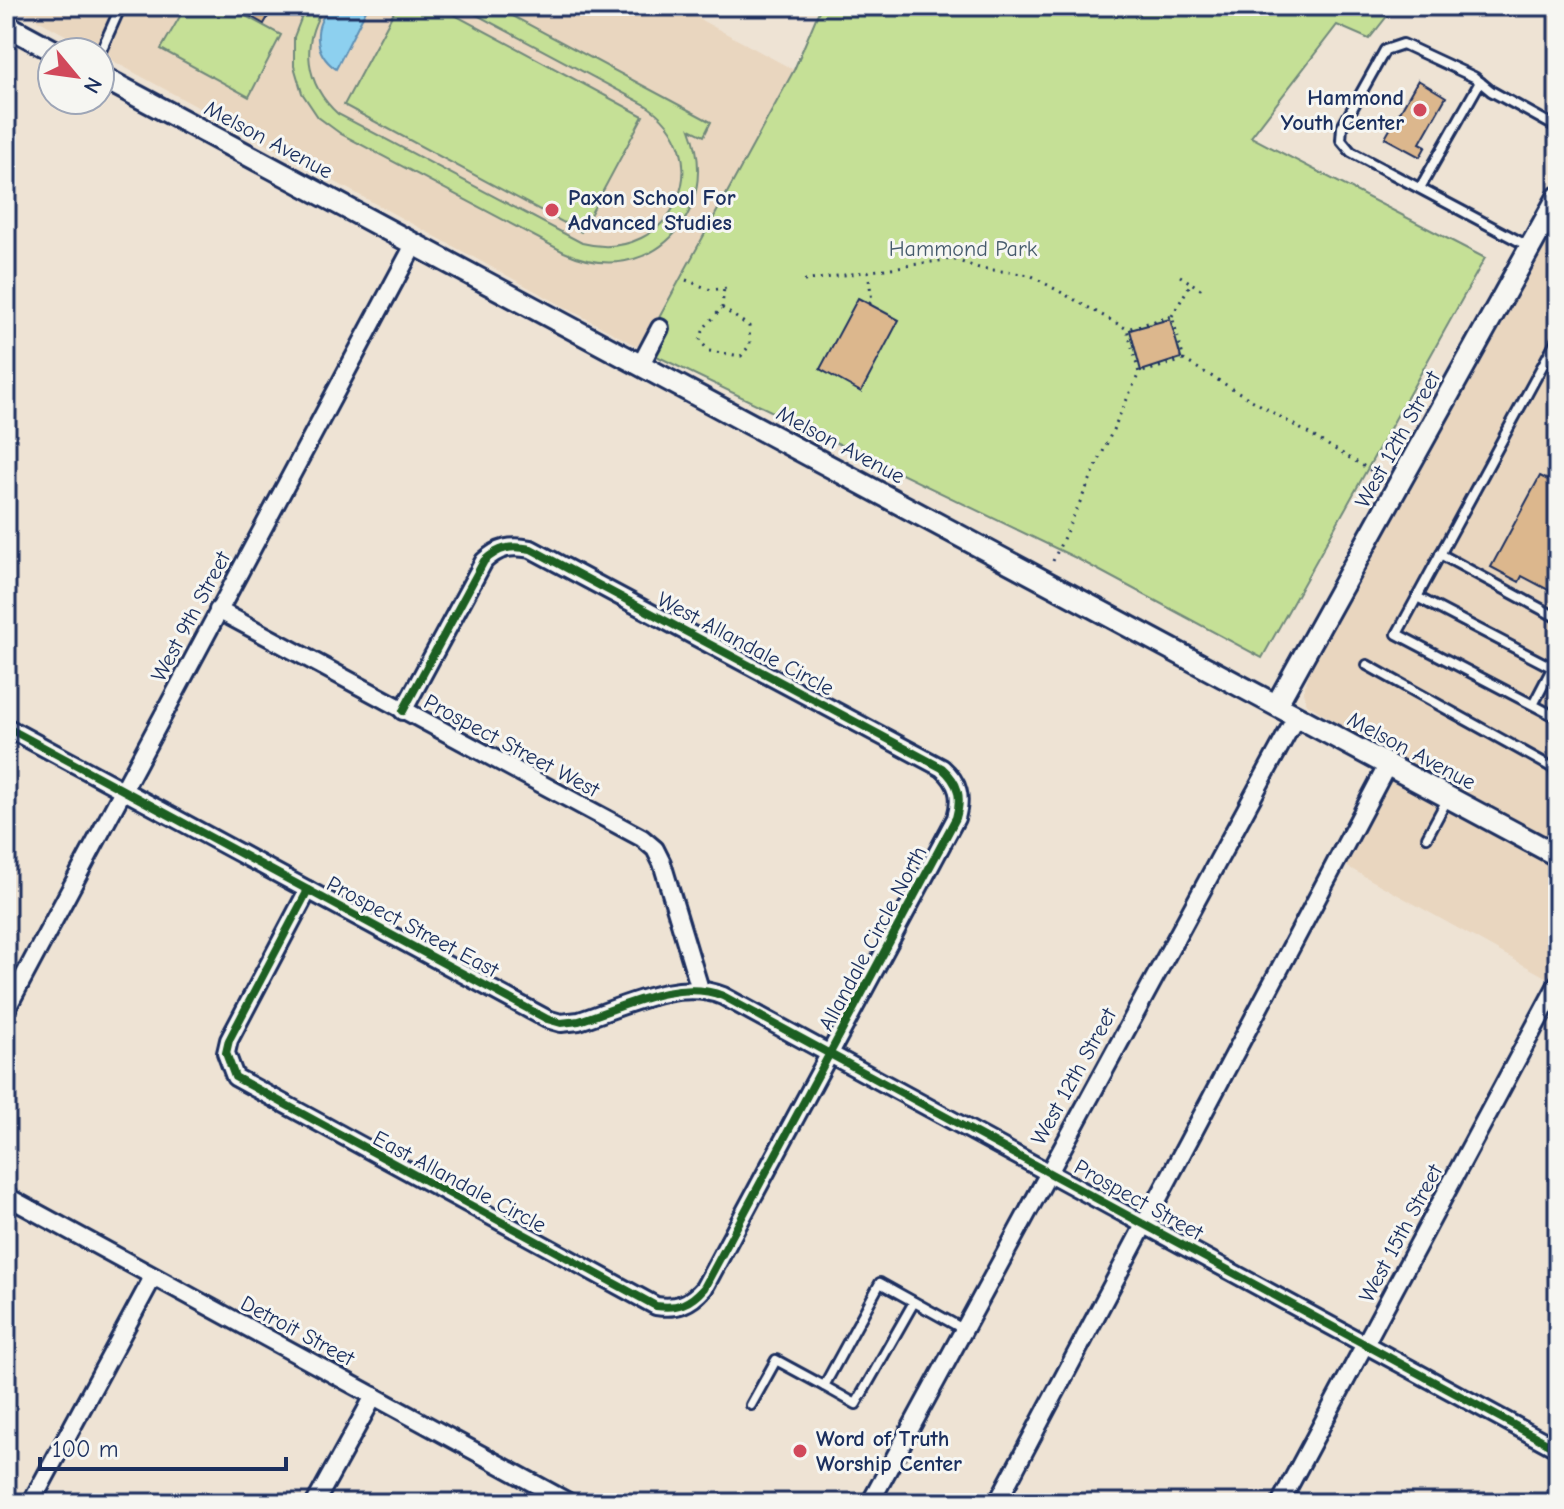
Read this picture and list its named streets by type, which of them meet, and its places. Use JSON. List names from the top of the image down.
{
  "streets": {
    "street": [
      "Melson Avenue",
      "West 12th Street",
      "West 9th Street",
      "West Allandale Circle",
      "Prospect Street West",
      "Prospect Street East",
      "Allandale Circle North",
      "East Allandale Circle",
      "Prospect Street",
      "West 15th Street",
      "Detroit Street"
    ]
  },
  "crossings": [
    ["Melson Avenue", "West 12th Street"],
    ["Melson Avenue", "West 9th Street"],
    ["West 12th Street", "Prospect Street"],
    ["West 9th Street", "Prospect Street West"],
    ["West 9th Street", "Prospect Street East"],
    ["West Allandale Circle", "Prospect Street West"],
    ["West Allandale Circle", "Allandale Circle North"],
    ["Prospect Street West", "Prospect Street East"],
    ["Prospect Street West", "Prospect Street"],
    ["Prospect Street East", "East Allandale Circle"],
    ["Prospect Street East", "Prospect Street"],
    ["Allandale Circle North", "East Allandale Circle"],
    ["Allandale Circle North", "Prospect Street"],
    ["Prospect Street", "West 15th Street"]
  ],
  "parks": ["Hammond Park"],
  "places": ["Hammond Youth Center", "Paxon School For Advanced Studies", "Word of Truth Worship Center"],
  "scale_bar": "100 m",
  "north": "bottom right"
}
